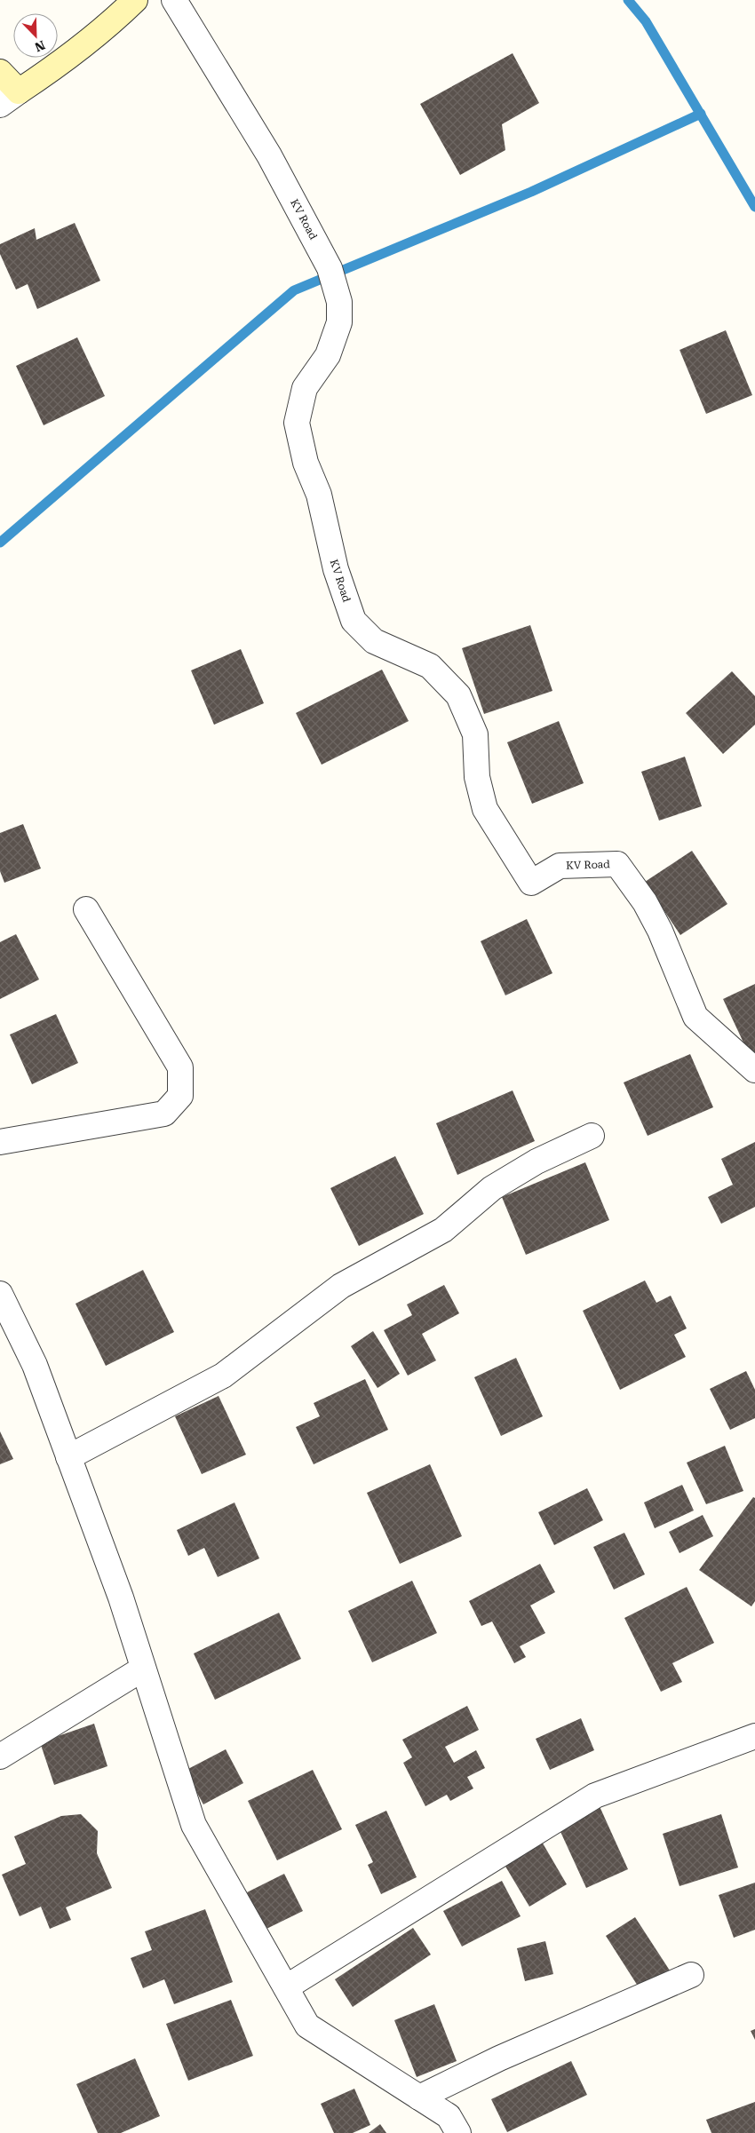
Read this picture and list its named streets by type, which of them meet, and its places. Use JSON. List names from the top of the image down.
{
  "streets": {
    "street": ["KV Road"]
  },
  "north": "bottom right"
}
